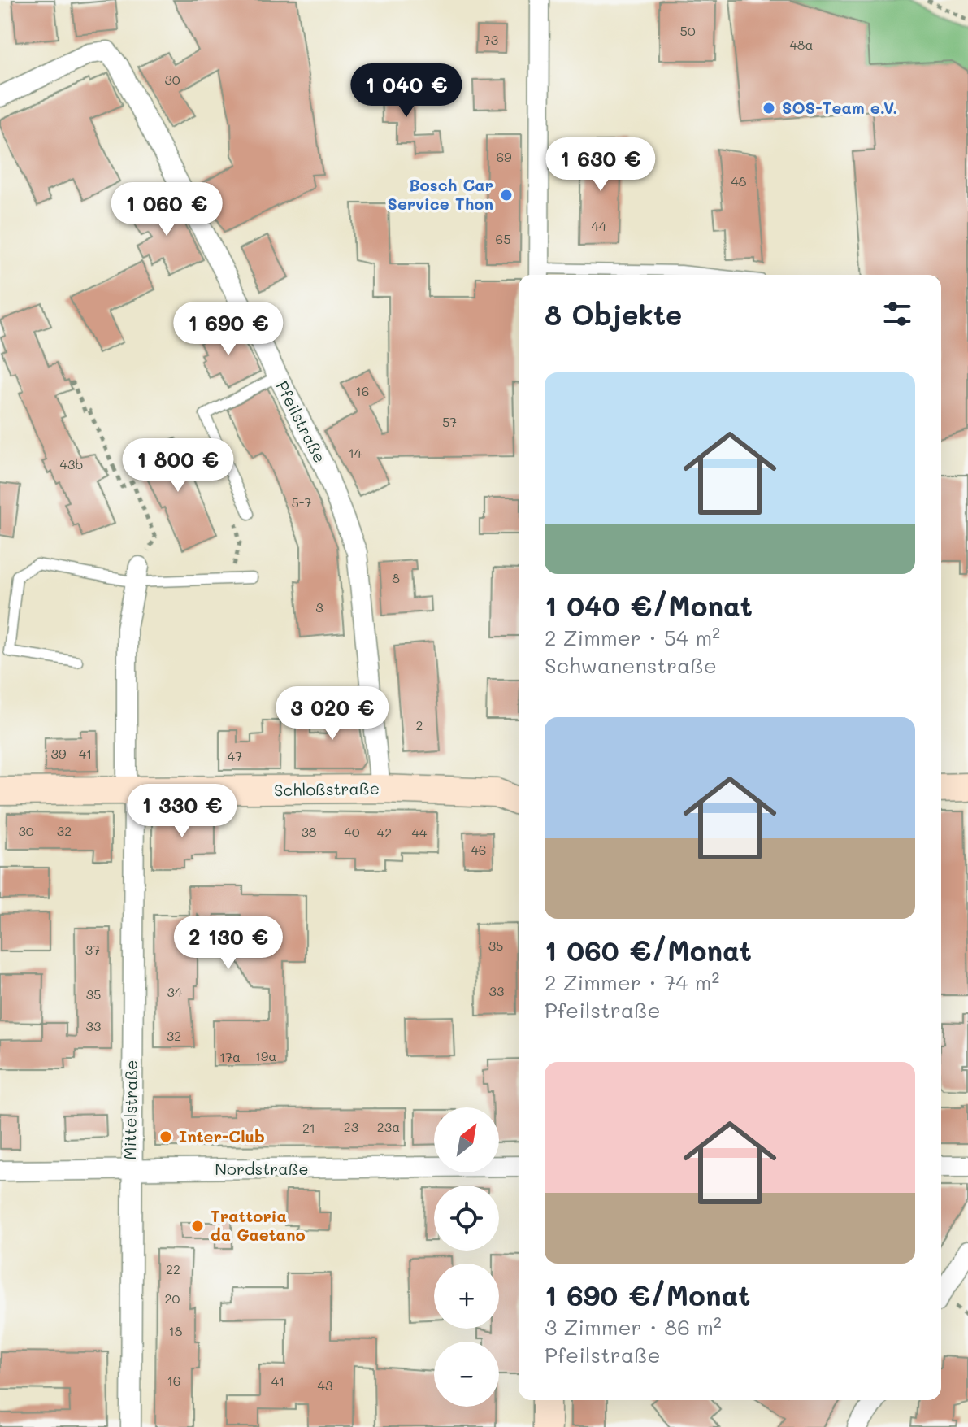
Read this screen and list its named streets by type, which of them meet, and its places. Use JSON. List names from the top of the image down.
{
  "streets": {
    "main road": ["Schloßstraße"],
    "street": ["Pfeilstraße", "Mittelstraße", "Nordstraße"]
  },
  "crossings": [
    ["Pfeilstraße", "Schloßstraße"],
    ["Schloßstraße", "Mittelstraße"],
    ["Mittelstraße", "Nordstraße"]
  ],
  "places": [
    "SOS-Team e.V.",
    "Bosch Car Service Thon",
    "Inter-Club",
    "Trattoria da Gaetano"
  ],
  "house_numbers": [
    "50",
    "73",
    "48a",
    "30",
    "69",
    "48",
    "44",
    "65",
    "16",
    "57",
    "14",
    "43b",
    "5-7",
    "8",
    "3",
    "2",
    "39",
    "41",
    "47",
    "30",
    "32",
    "38",
    "40",
    "42",
    "44",
    "46",
    "35",
    "37",
    "33",
    "34",
    "35",
    "33",
    "32",
    "19a",
    "17a",
    "23",
    "23a",
    "21",
    "22",
    "20",
    "18",
    "16",
    "41",
    "43"
  ],
  "north": "top right",
  "page": {
    "price": [
      "1 040 €",
      "1 630 €",
      "1 060 €",
      "1 690 €",
      "1 800 €",
      "3 020 €",
      "1 330 €",
      "2 130 €"
    ],
    "heading": "8 Objekte",
    "list": [
      {
        "name": "1 040 €/Monat",
        "note": "2 Zimmer · 54 m² · Schwanenstraße"
      },
      {
        "name": "1 060 €/Monat",
        "note": "2 Zimmer · 74 m² · Pfeilstraße"
      },
      {
        "name": "1 690 €/Monat",
        "note": "3 Zimmer · 86 m² · Pfeilstraße"
      }
    ],
    "map_buttons": ["+", "−"]
  }
}
